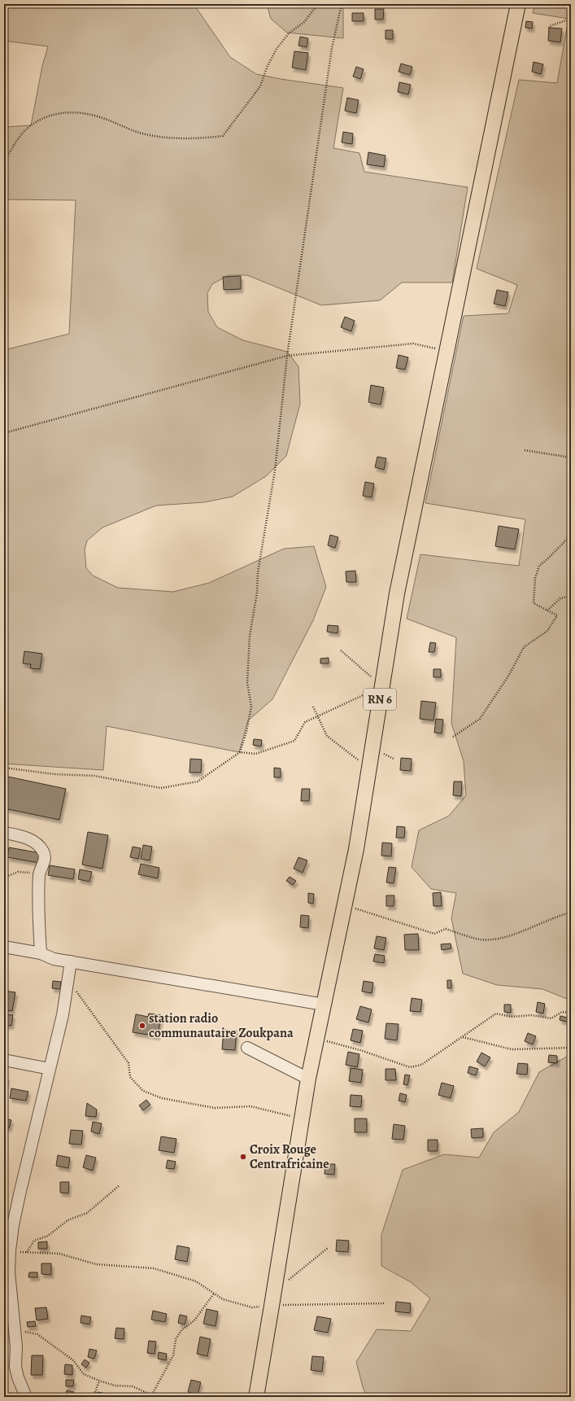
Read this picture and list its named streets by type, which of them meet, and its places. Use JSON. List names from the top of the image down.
{
  "streets": {
    "main road": ["RN 6"]
  },
  "places": ["station radio communautaire Zoukpana", "Croix Rouge Centrafricaine"]
}
